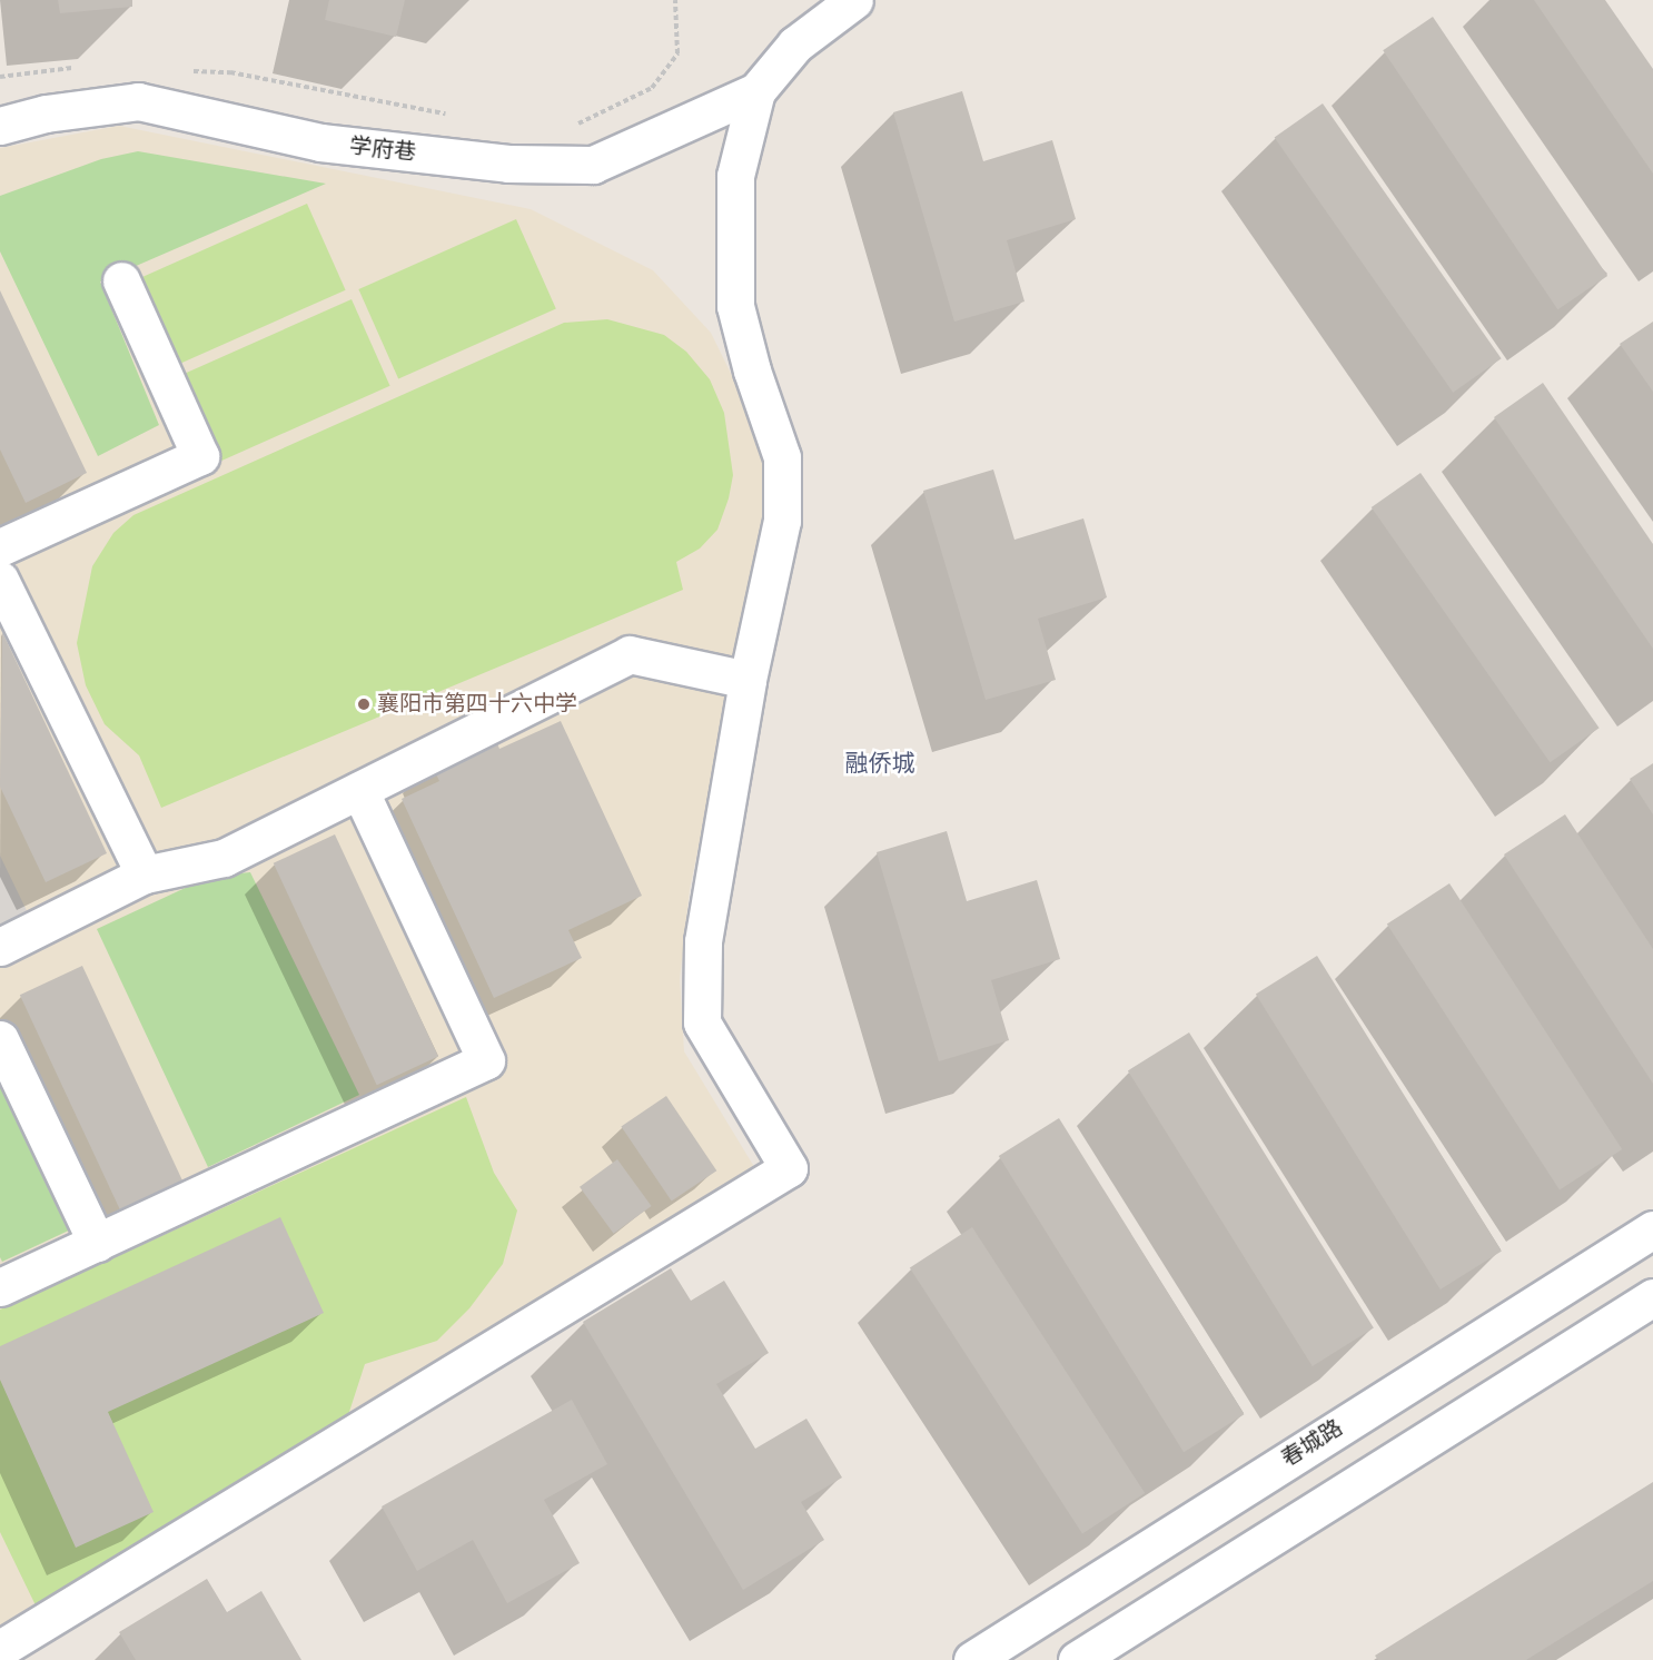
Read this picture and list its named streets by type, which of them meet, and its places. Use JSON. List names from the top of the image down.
{
  "streets": {
    "street": ["学府巷", "春城路"]
  },
  "districts": ["融侨城"],
  "places": ["襄阳市第四十六中学"]
}
